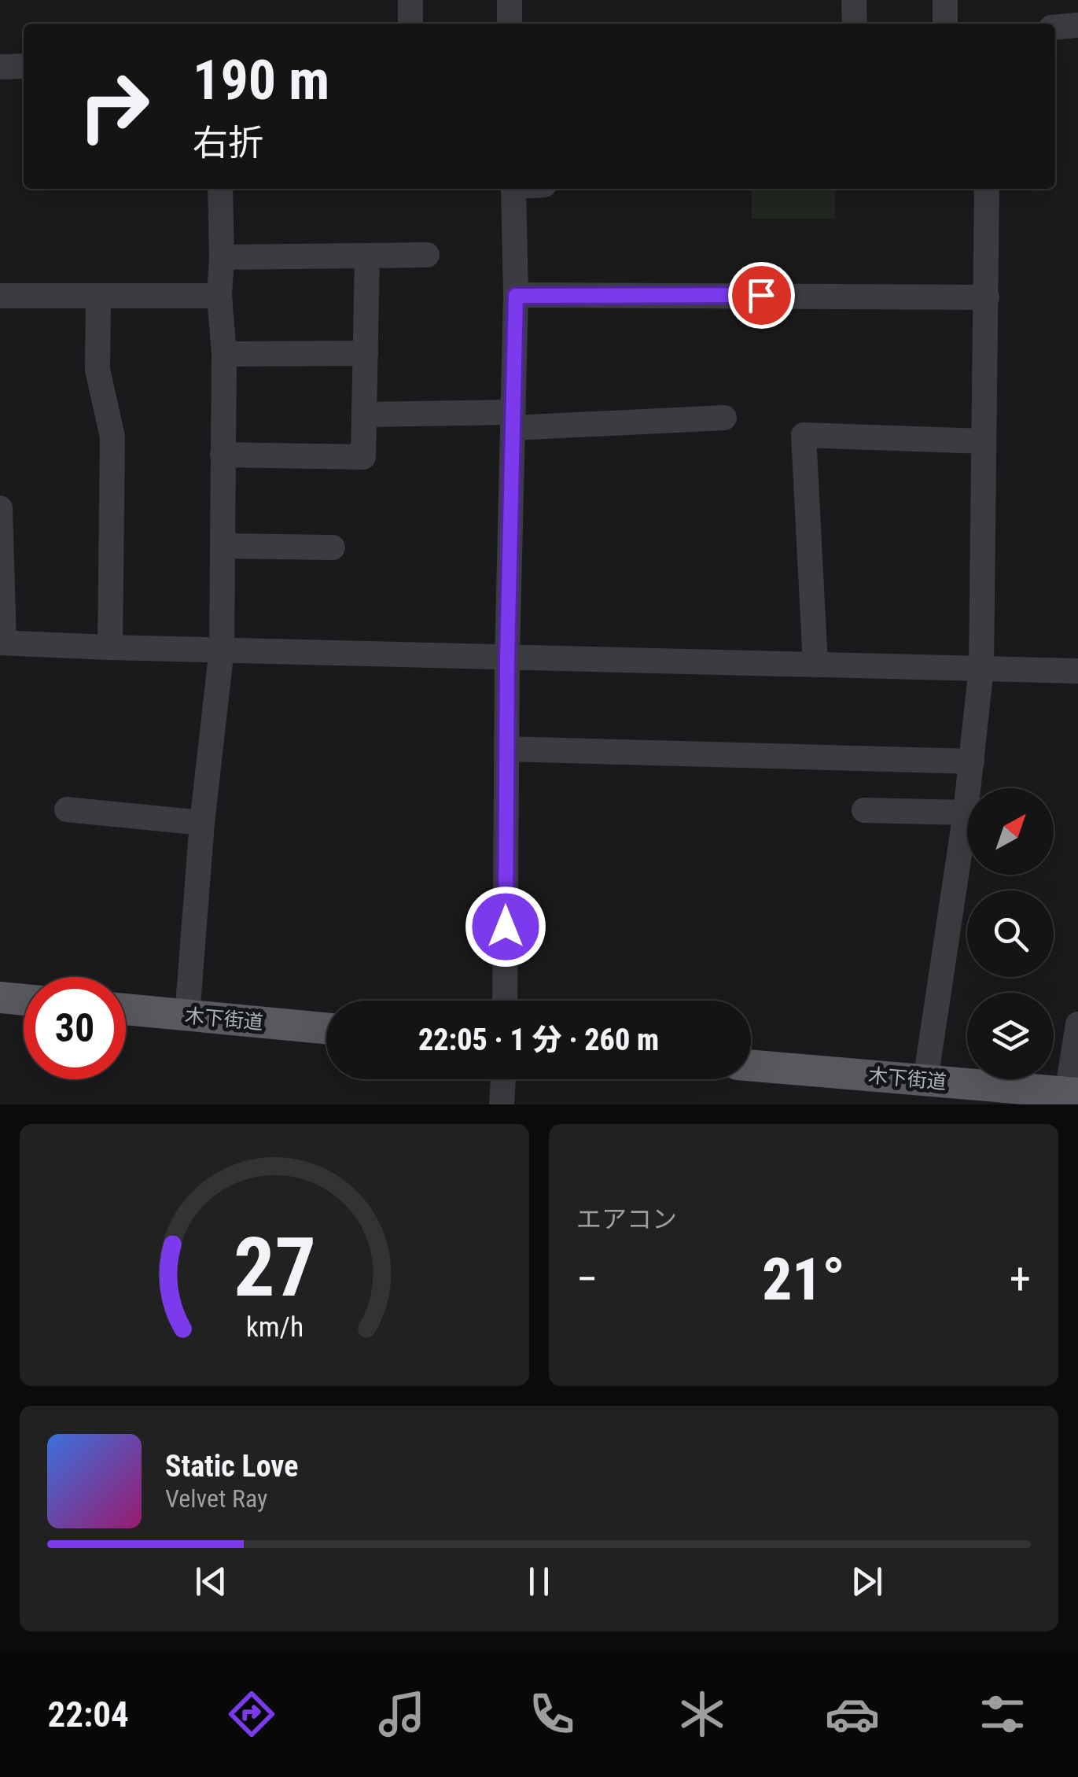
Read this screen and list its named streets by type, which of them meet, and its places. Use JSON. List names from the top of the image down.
{
  "streets": {
    "main road": ["木下街道"]
  },
  "north": "top right",
  "page": {
    "turn": ["190 m", "右折"],
    "limit": "30",
    "trip": "22:05 · 1 分 · 260 m",
    "tile": "エアコン",
    "heat": ["−", "21°", "+"],
    "song": ["Static Love", "Velvet Ray"],
    "tabs": "22:04",
    "gauge": ["27", "km/h"]
  }
}
